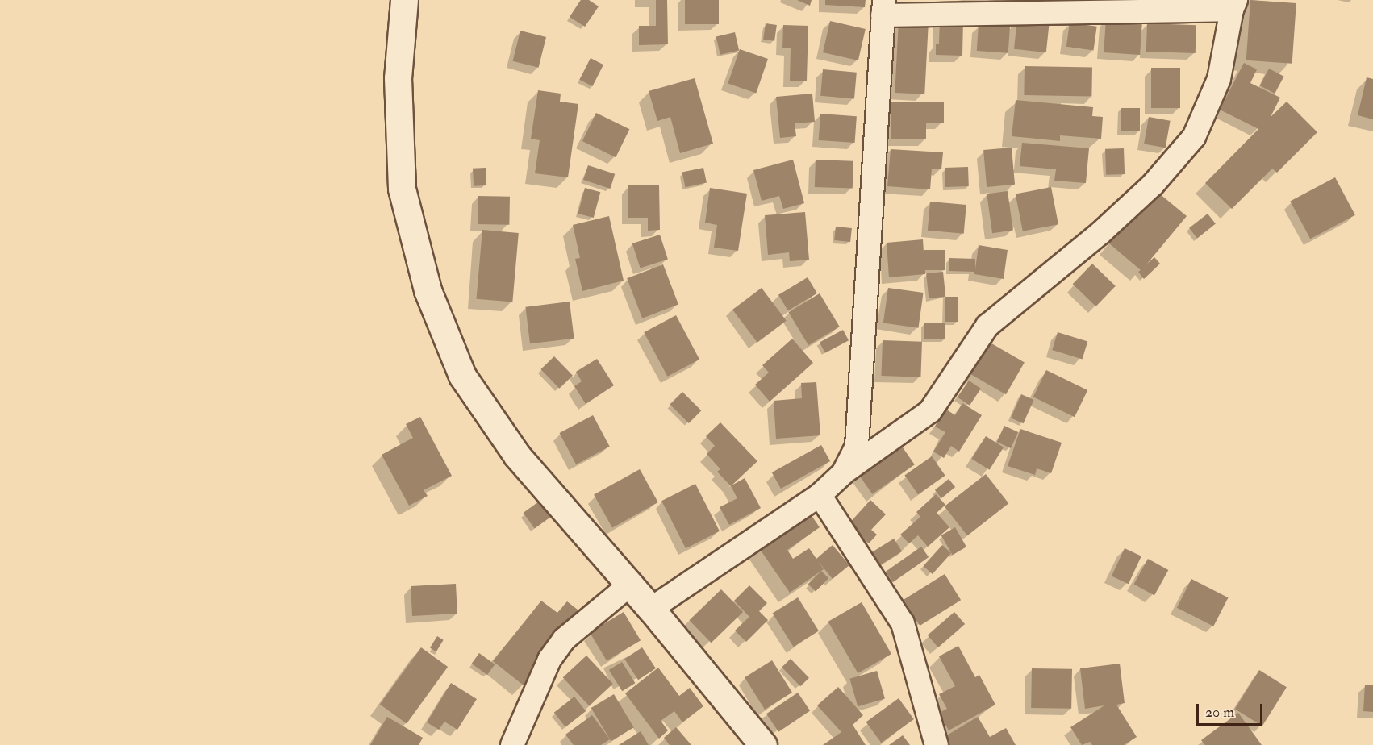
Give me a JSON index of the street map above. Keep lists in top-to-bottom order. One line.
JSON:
{"scale_bar":"20 m"}
